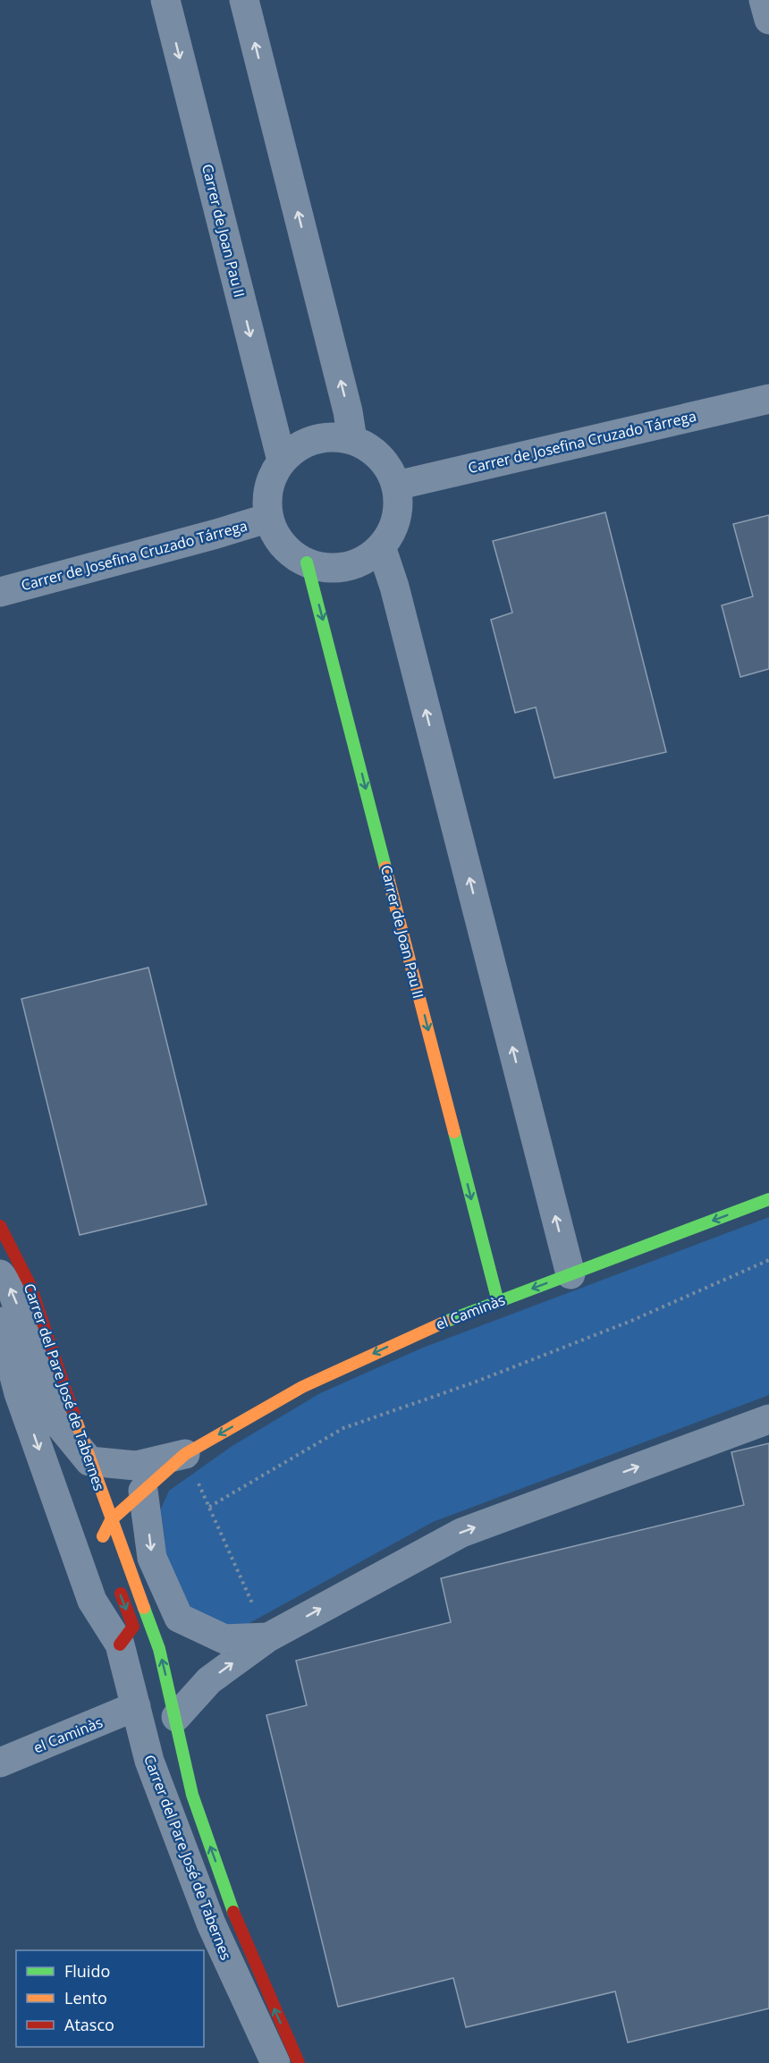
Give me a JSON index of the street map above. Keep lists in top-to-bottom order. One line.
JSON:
{"streets":{"street":["Carrer de Joan Pau II","Carrer de Josefina Cruzado Tárrega","el Caminàs","Carrer del Pare José de Tabernes"]},"crossings":[["Carrer de Joan Pau II","Carrer de Josefina Cruzado Tárrega"],["Carrer de Joan Pau II","el Caminàs"],["el Caminàs","Carrer del Pare José de Tabernes"]],"one_way":["el Caminàs"],"legend":["Fluido","Lento","Atasco"]}
